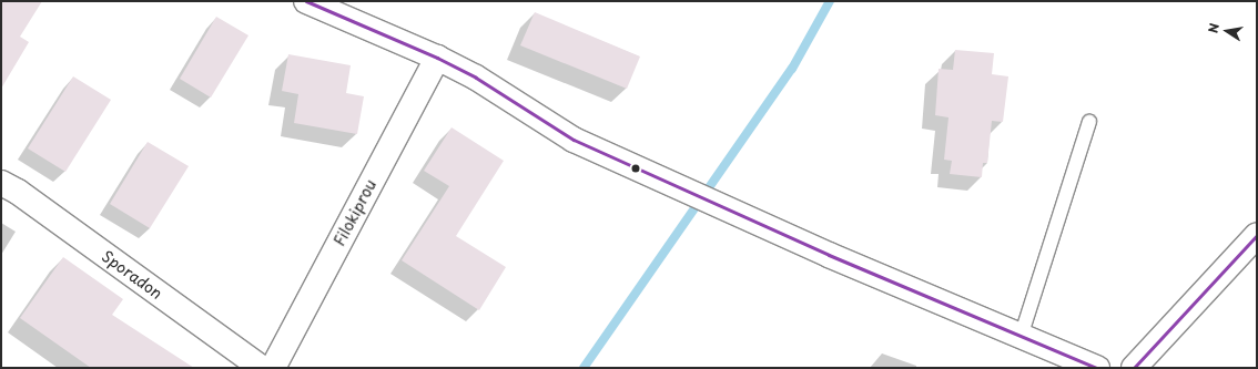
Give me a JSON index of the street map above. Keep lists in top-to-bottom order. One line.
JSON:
{"streets":{"street":["Filokiprou","Sporadon"]},"north":"left"}
